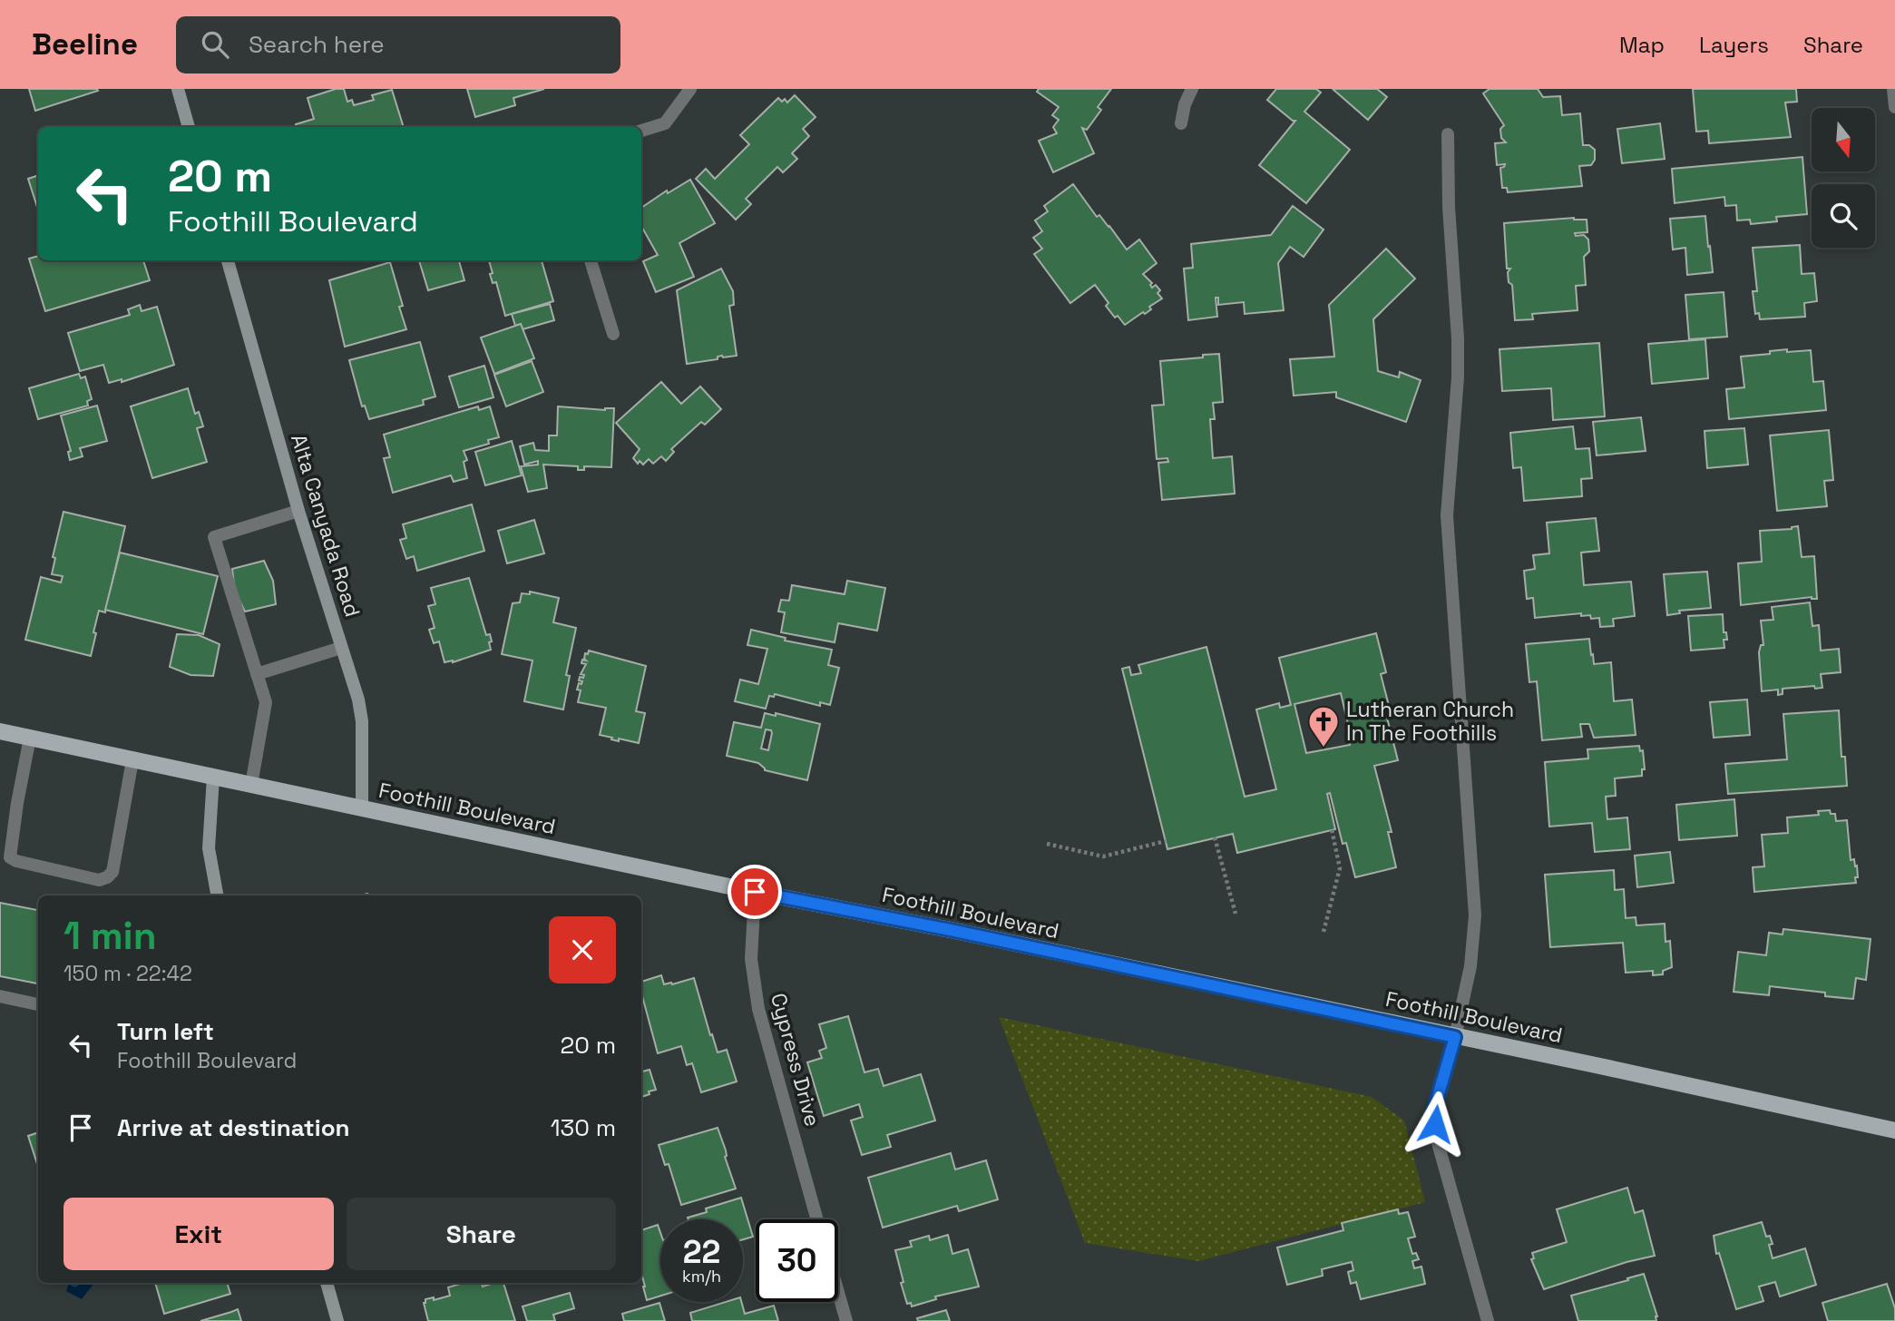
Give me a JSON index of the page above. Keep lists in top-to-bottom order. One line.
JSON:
{"streets":{"main road":["Foothill Boulevard"],"street":["Alta Canyada Road","Cypress Drive"]},"crossings":[["Alta Canyada Road","Foothill Boulevard"],["Foothill Boulevard","Cypress Drive"]],"places":{"church":["Lutheran Church In The Foothills"]},"north":"bottom","page":{"header":"Beeline","search":"Search here","nav":["Map","Layers","Share"],"turn":["20 m","Foothill Boulevard"],"heading":["1 min","150 m · 22:42"],"list":[{"name":"Turn left","note":"Foothill Boulevard","value":"20 m"},{"name":"Arrive at destination","value":"130 m"}],"buttons":["Exit","Share"],"speed":"22 km/h","limit":"30"}}
